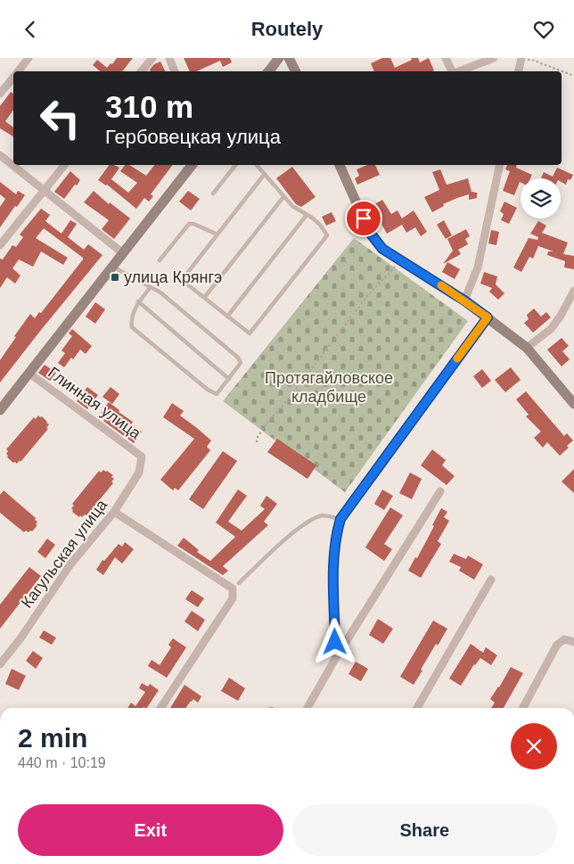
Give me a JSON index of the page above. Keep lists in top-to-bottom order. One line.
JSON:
{"streets":{"street":["Глинная улица","Кагульская улица"]},"crossings":[["Глинная улица","Кагульская улица"]],"parks":["Протягайловское кладбище"],"places":{"transit":["улица Крянгэ"]},"page":{"header":"Routely","turn":["310 m","Гербовецкая улица"],"heading":["2 min","440 m · 10:19"],"buttons":["Exit","Share"]}}
